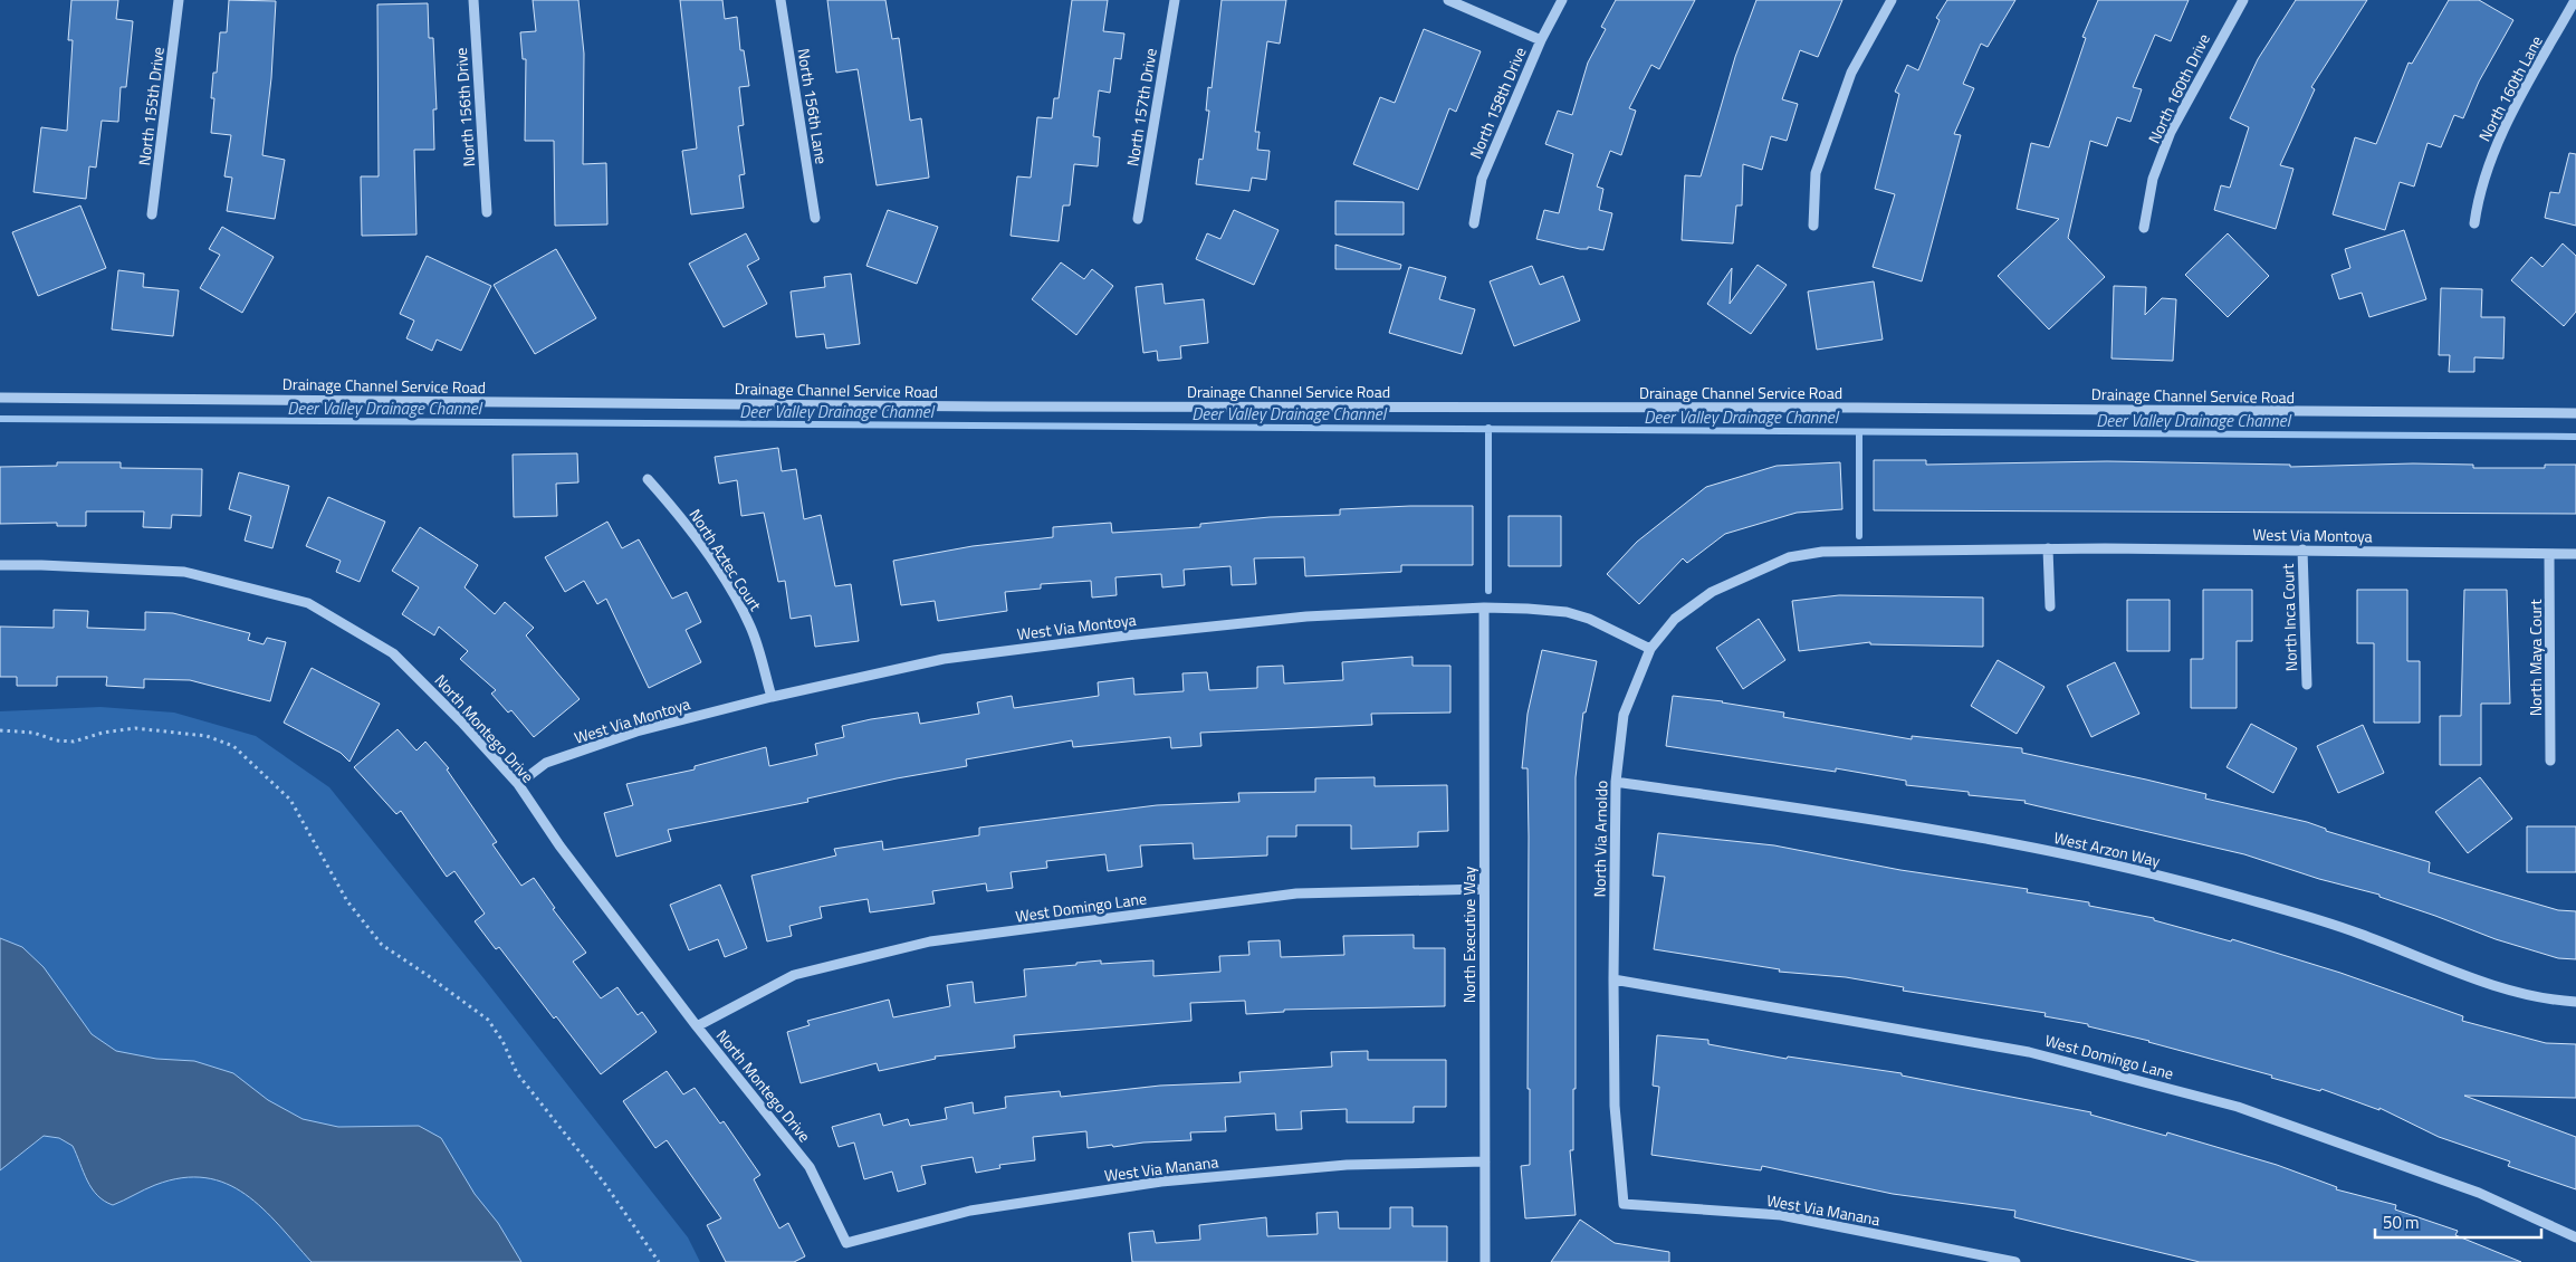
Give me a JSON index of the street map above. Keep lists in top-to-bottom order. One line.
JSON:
{"streets":{"street":["North 160th Drive","North 160th Lane","North 158th Drive","North 155th Drive","North 156th Lane","North 156th Drive","North 157th Drive","Drainage Channel Service Road","West Via Montoya","North Aztec Court","North Inca Court","North Maya Court","North Montego Drive","North Via Arnoldo","West Arzon Way","West Domingo Lane","North Executive Way","West Via Manana"]},"crossings":[["West Via Montoya","North Aztec Court"],["West Via Montoya","North Inca Court"],["West Via Montoya","North Maya Court"],["West Via Montoya","North Montego Drive"],["West Via Montoya","North Via Arnoldo"],["West Via Montoya","North Executive Way"],["North Montego Drive","West Domingo Lane"],["North Montego Drive","West Via Manana"],["North Via Arnoldo","West Arzon Way"],["North Via Arnoldo","West Domingo Lane"],["North Via Arnoldo","West Via Manana"],["West Domingo Lane","North Executive Way"],["North Executive Way","West Via Manana"]],"water":["Deer Valley Drainage Channel"],"scale_bar":"50 m"}
